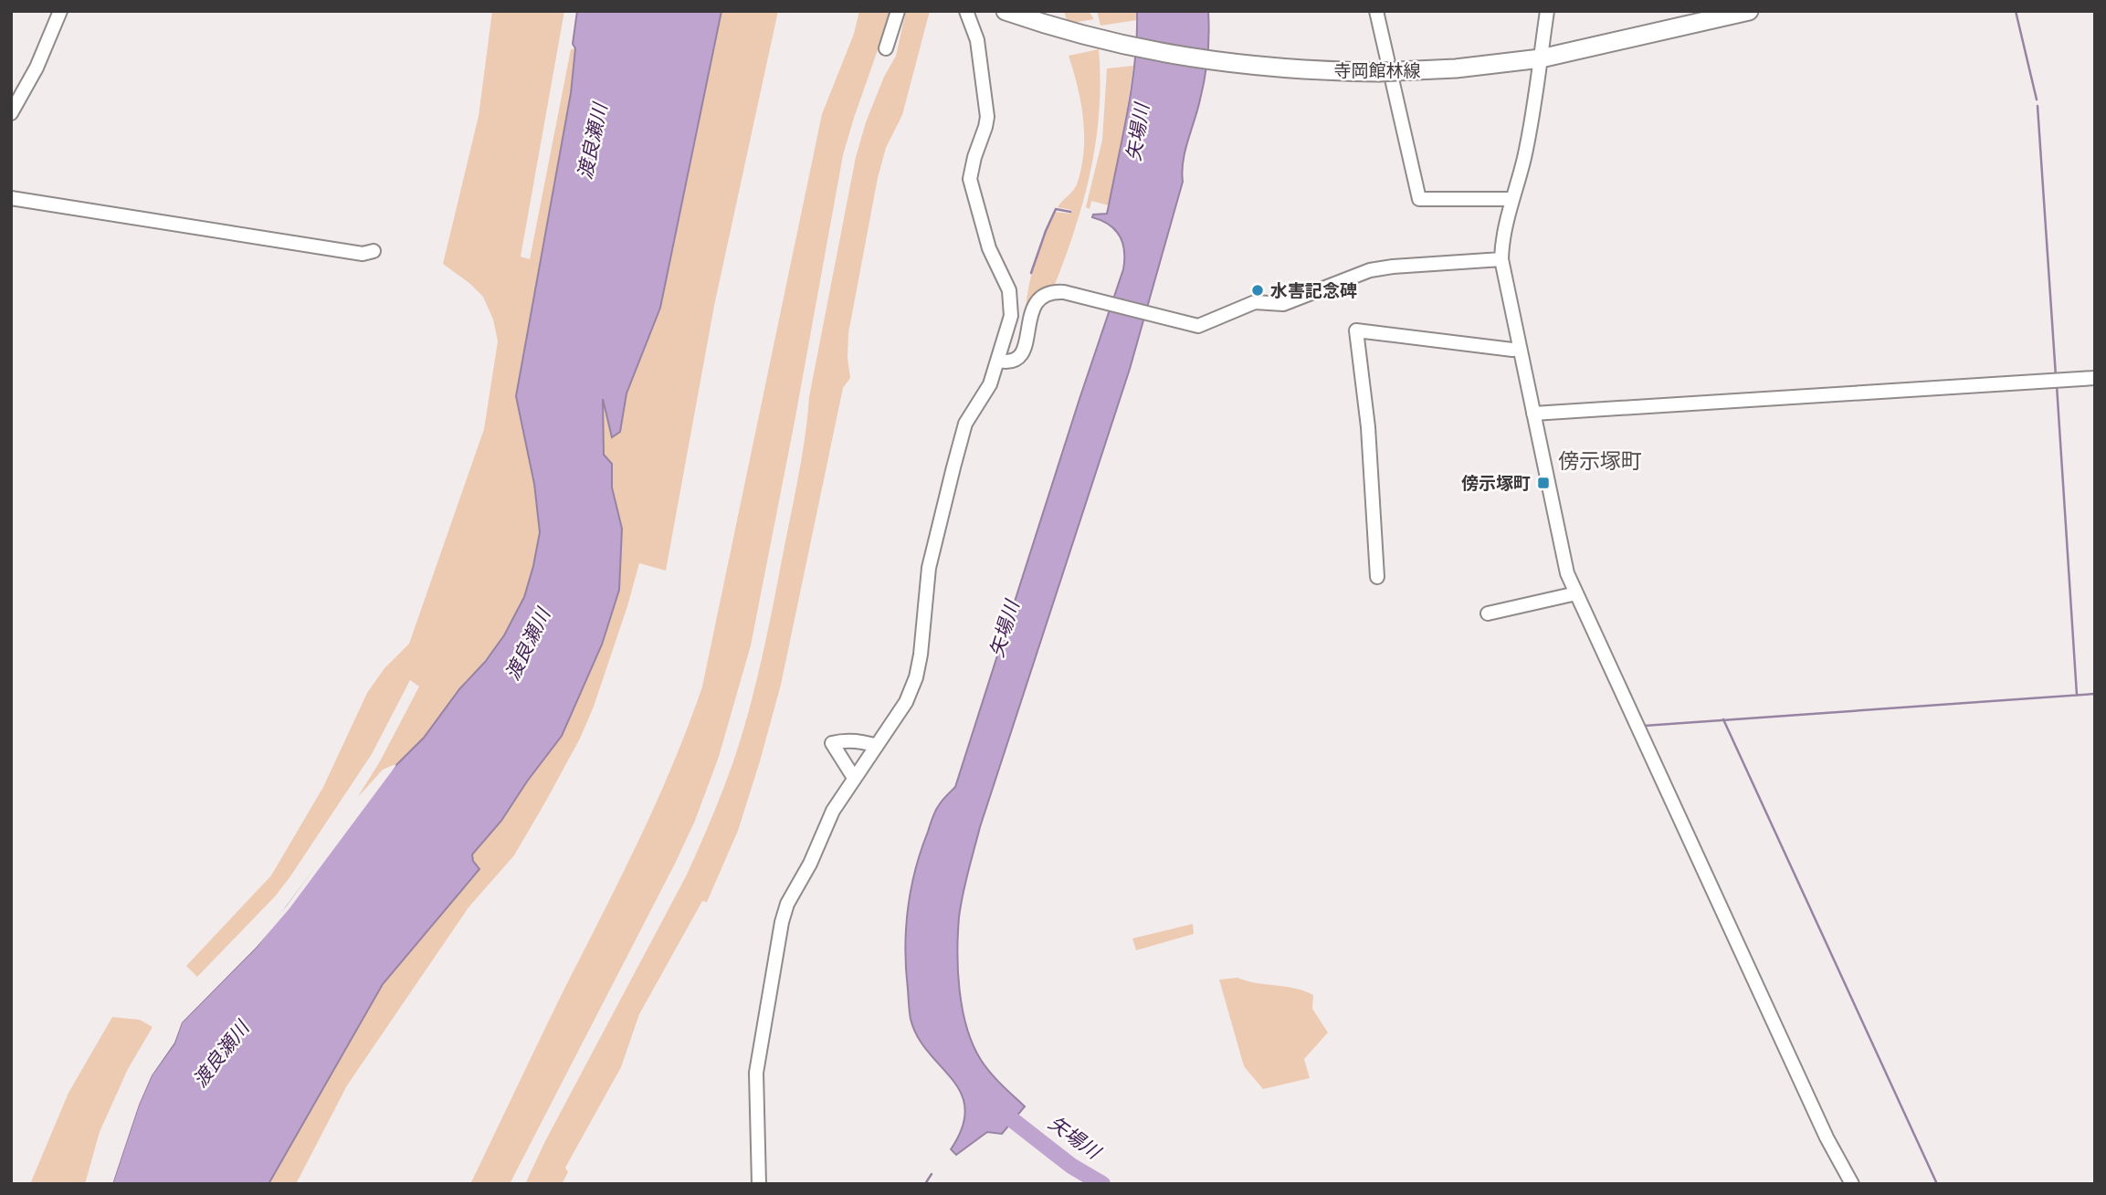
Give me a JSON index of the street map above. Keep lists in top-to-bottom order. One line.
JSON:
{"streets":{"main road":["寺岡館林線"]},"districts":["傍示塚町"],"water":["矢場川","渡良瀬川"],"places":{"other":["水害記念碑"],"transit":["傍示塚町"]}}
